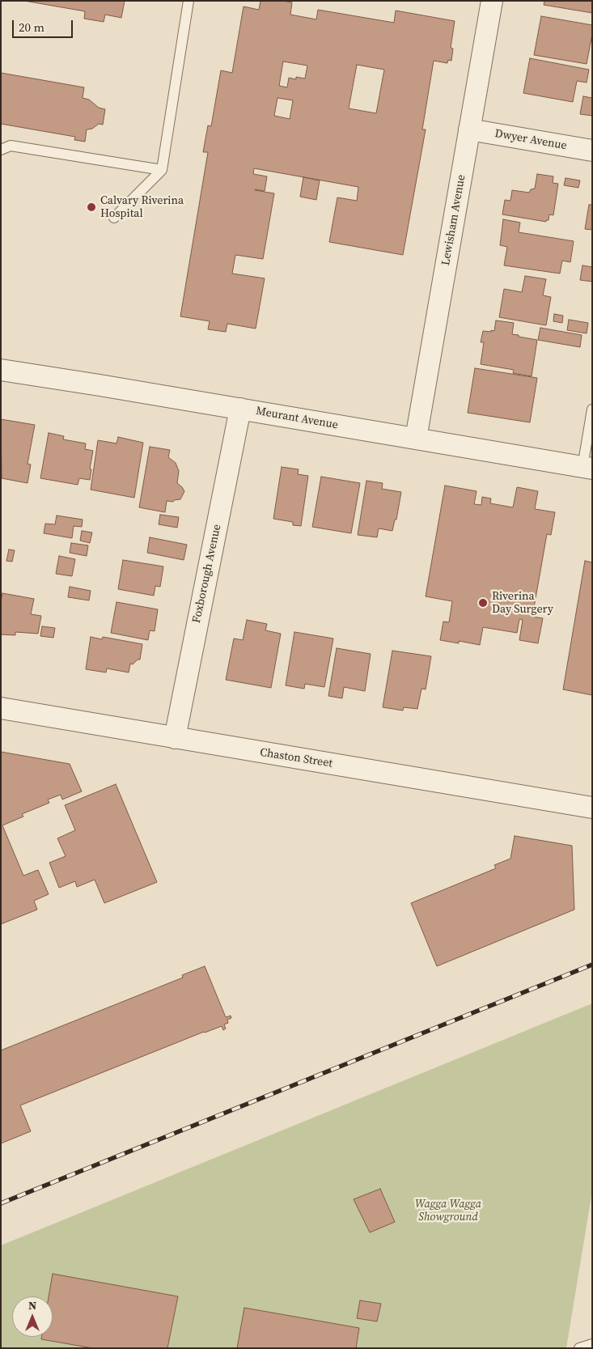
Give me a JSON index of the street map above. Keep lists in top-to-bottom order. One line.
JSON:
{"streets":{"street":["Dwyer Avenue","Lewisham Avenue","Meurant Avenue","Foxborough Avenue","Chaston Street"]},"crossings":[["Dwyer Avenue","Lewisham Avenue"],["Lewisham Avenue","Meurant Avenue"],["Meurant Avenue","Foxborough Avenue"],["Foxborough Avenue","Chaston Street"]],"parks":["Wagga Wagga Showground"],"places":["Calvary Riverina Hospital","Riverina Day Surgery"],"scale_bar":"20 m","north":"top"}
